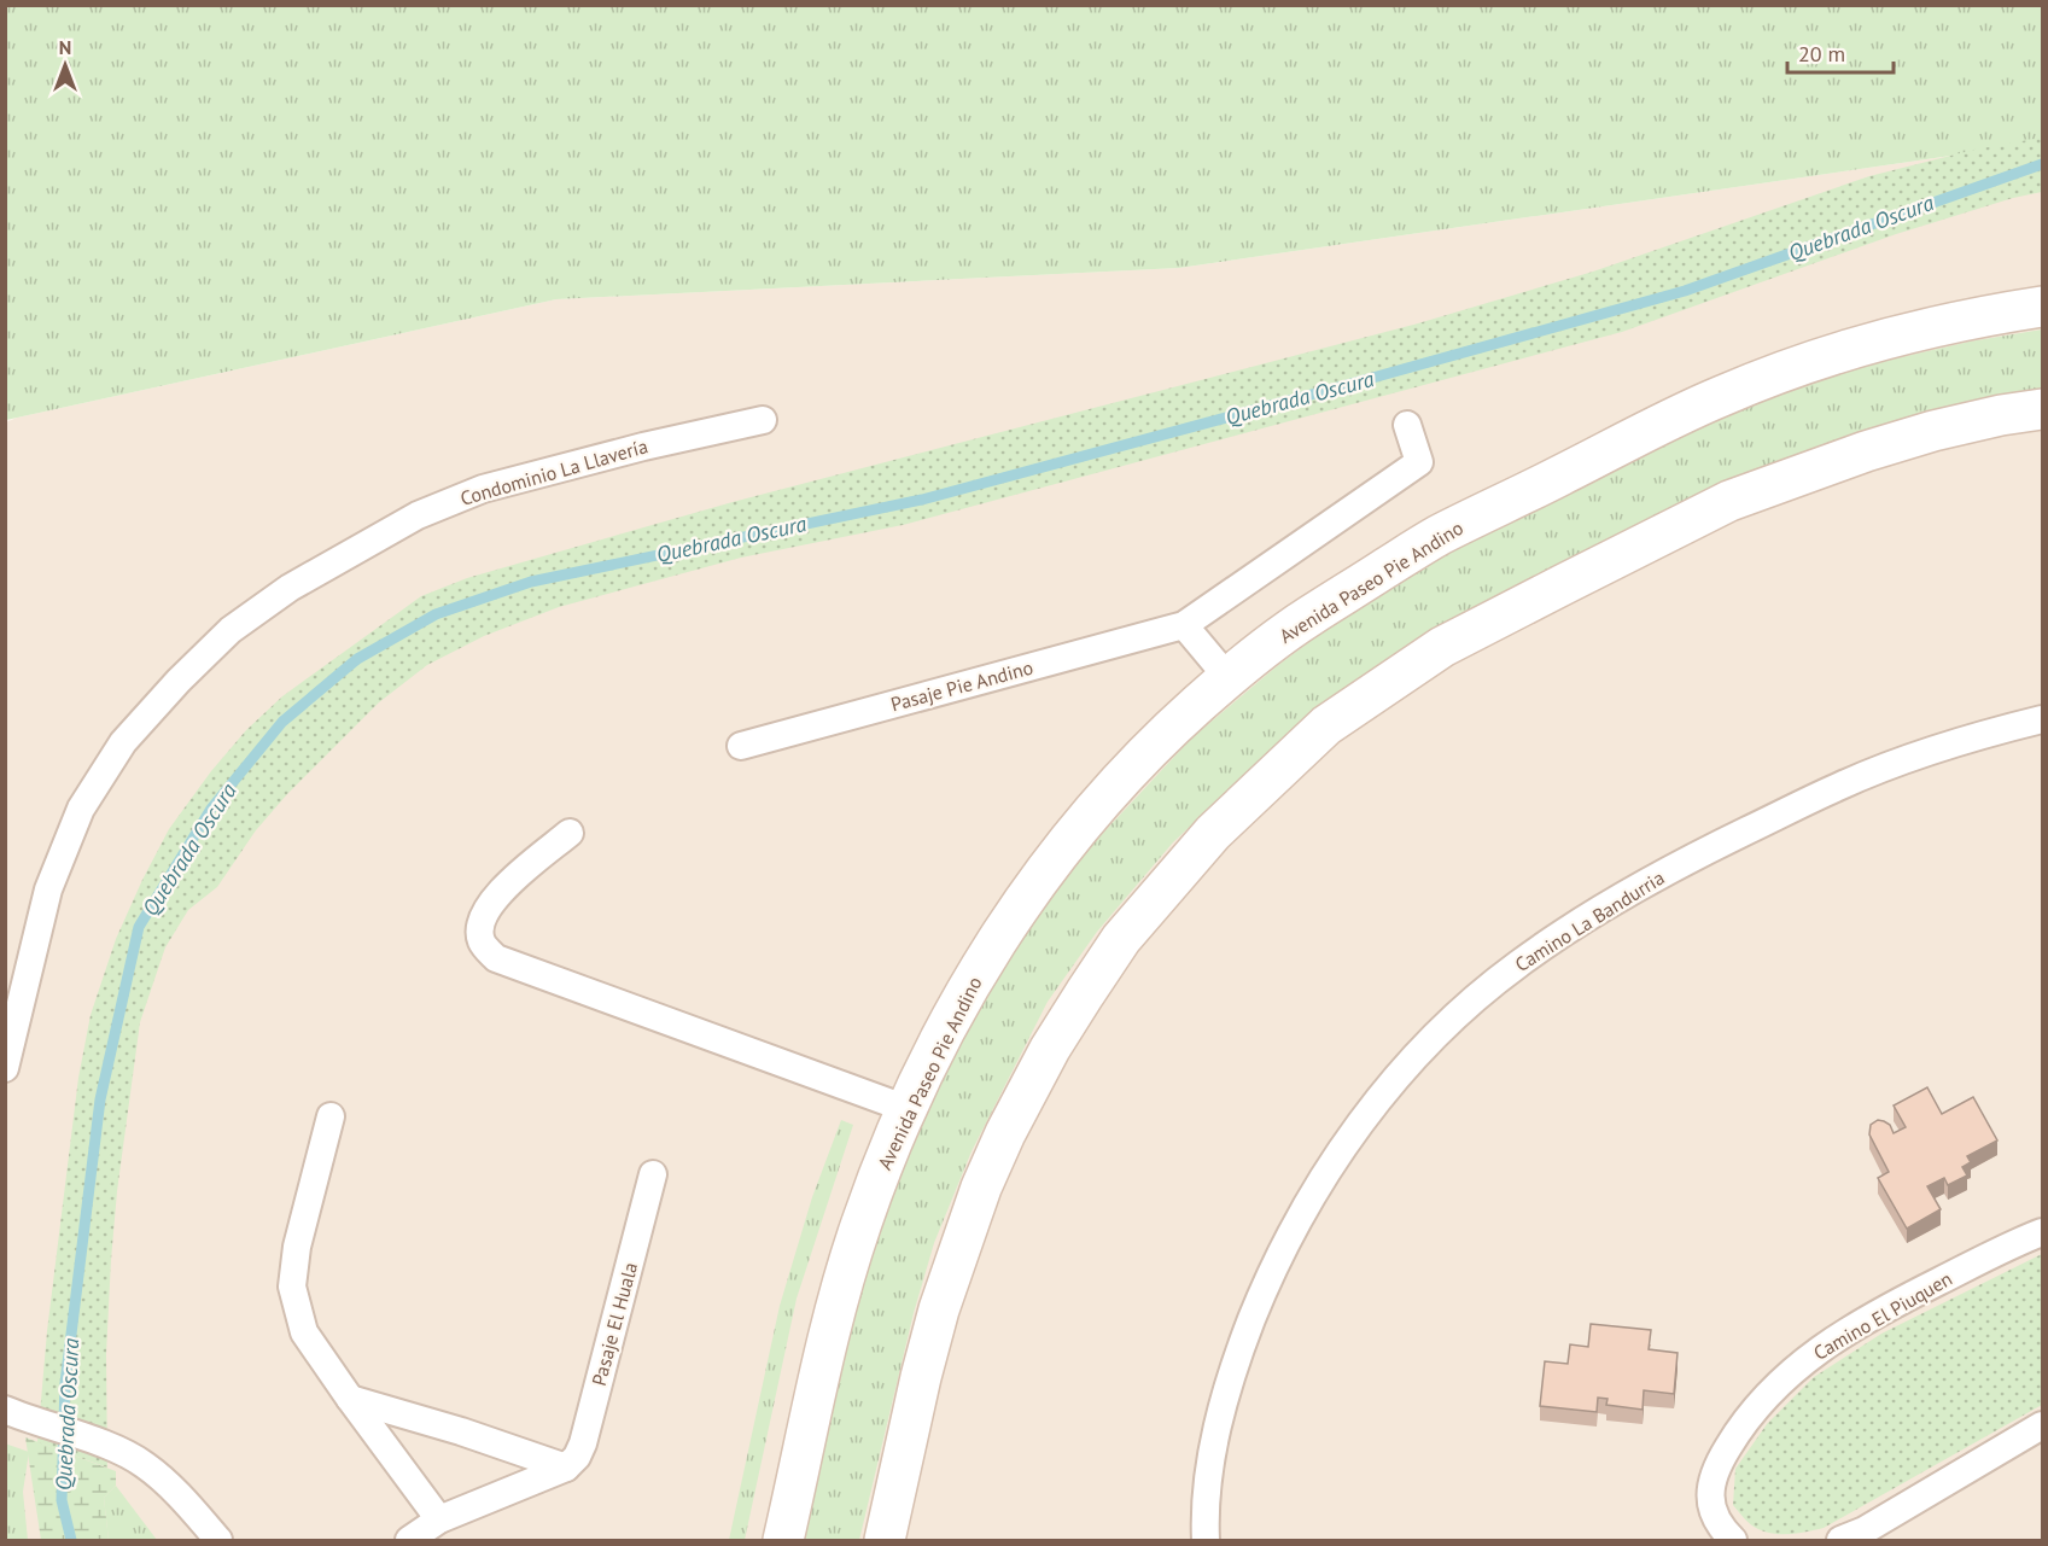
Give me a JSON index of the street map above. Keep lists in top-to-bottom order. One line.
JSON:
{"streets":{"main road":["Avenida Paseo Pie Andino"],"street":["Condominio La Llavería","Pasaje Pie Andino","Camino La Bandurria","Camino El Piuquen","Pasaje El Huala"]},"water":["Quebrada Oscura"],"scale_bar":"20 m","north":"top"}
